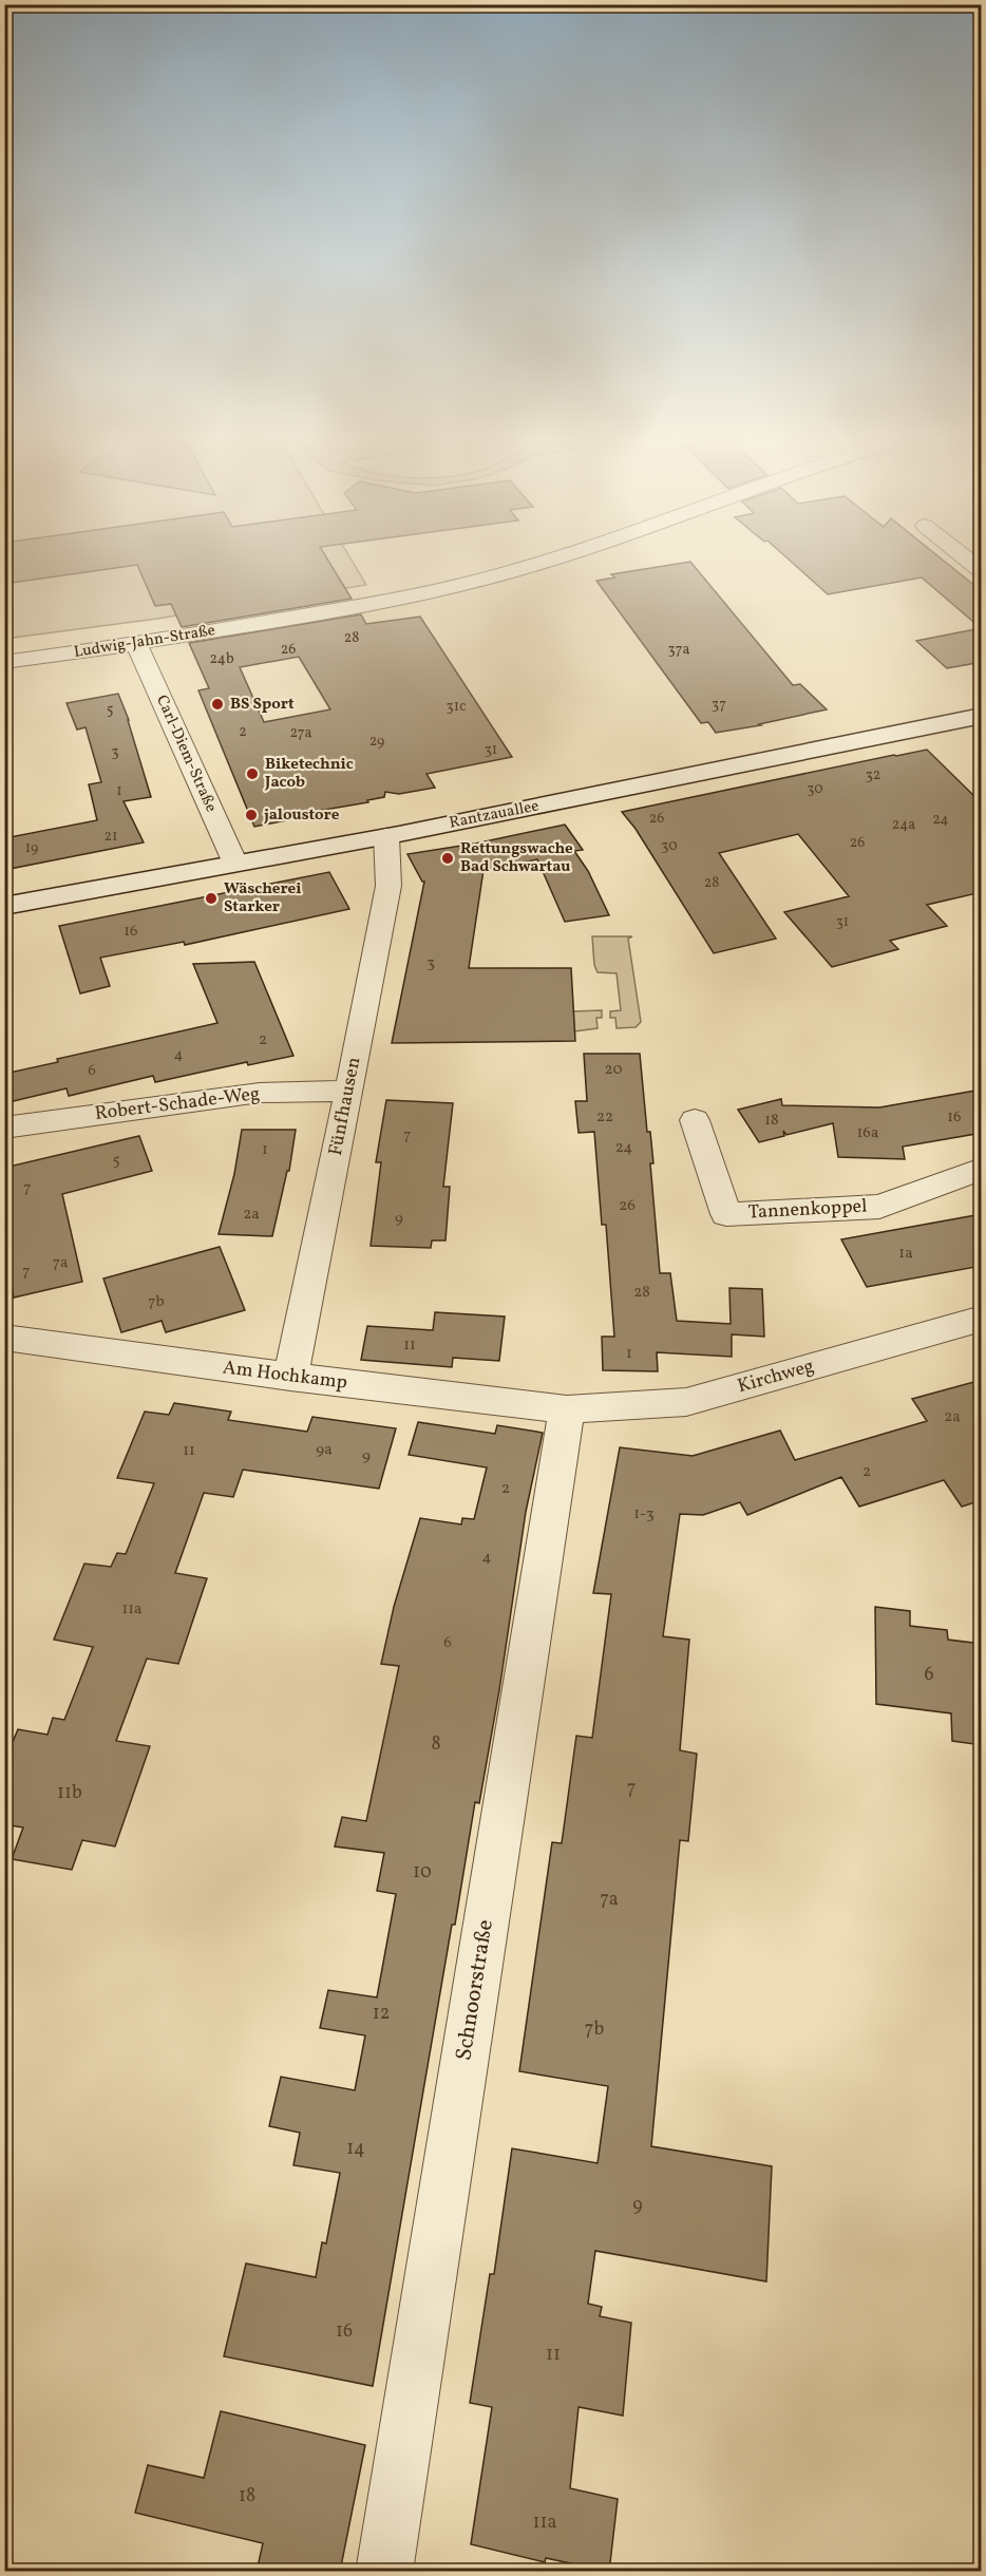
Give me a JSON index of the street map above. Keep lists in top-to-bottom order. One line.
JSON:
{"streets":{"main road":["Rantzauallee"],"street":["Ludwig-Jahn-Straße","Carl-Diem-Straße","Robert-Schade-Weg","Fünfhausen","Tannenkoppel","Am Hochkamp","Kirchweg","Schnoorstraße"]},"crossings":[["Ludwig-Jahn-Straße","Carl-Diem-Straße"],["Carl-Diem-Straße","Rantzauallee"],["Rantzauallee","Fünfhausen"],["Robert-Schade-Weg","Fünfhausen"],["Fünfhausen","Am Hochkamp"],["Am Hochkamp","Kirchweg"],["Am Hochkamp","Schnoorstraße"],["Kirchweg","Schnoorstraße"]],"places":["BS Sport","Biketechnic Jacob","jaloustore","Rettungswache Bad Schwartau","Wäscherei Starker"],"house_numbers":["28","26","37a","24b","37","31c","5","2","27a","29","31","3","32","30","1","26","24","24a","21","26","30","19","28","31","16","3","2","4","20","6","22","16","18","16a","7","24","1","5","7","26","2a","9","1a","7a","7","28","7b","11","1","2a","9a","11","9","2","2","1-3","4","11a","6","6","8","7","11b","10","7a","12","7b","14","9","16","11","18","11a"]}
